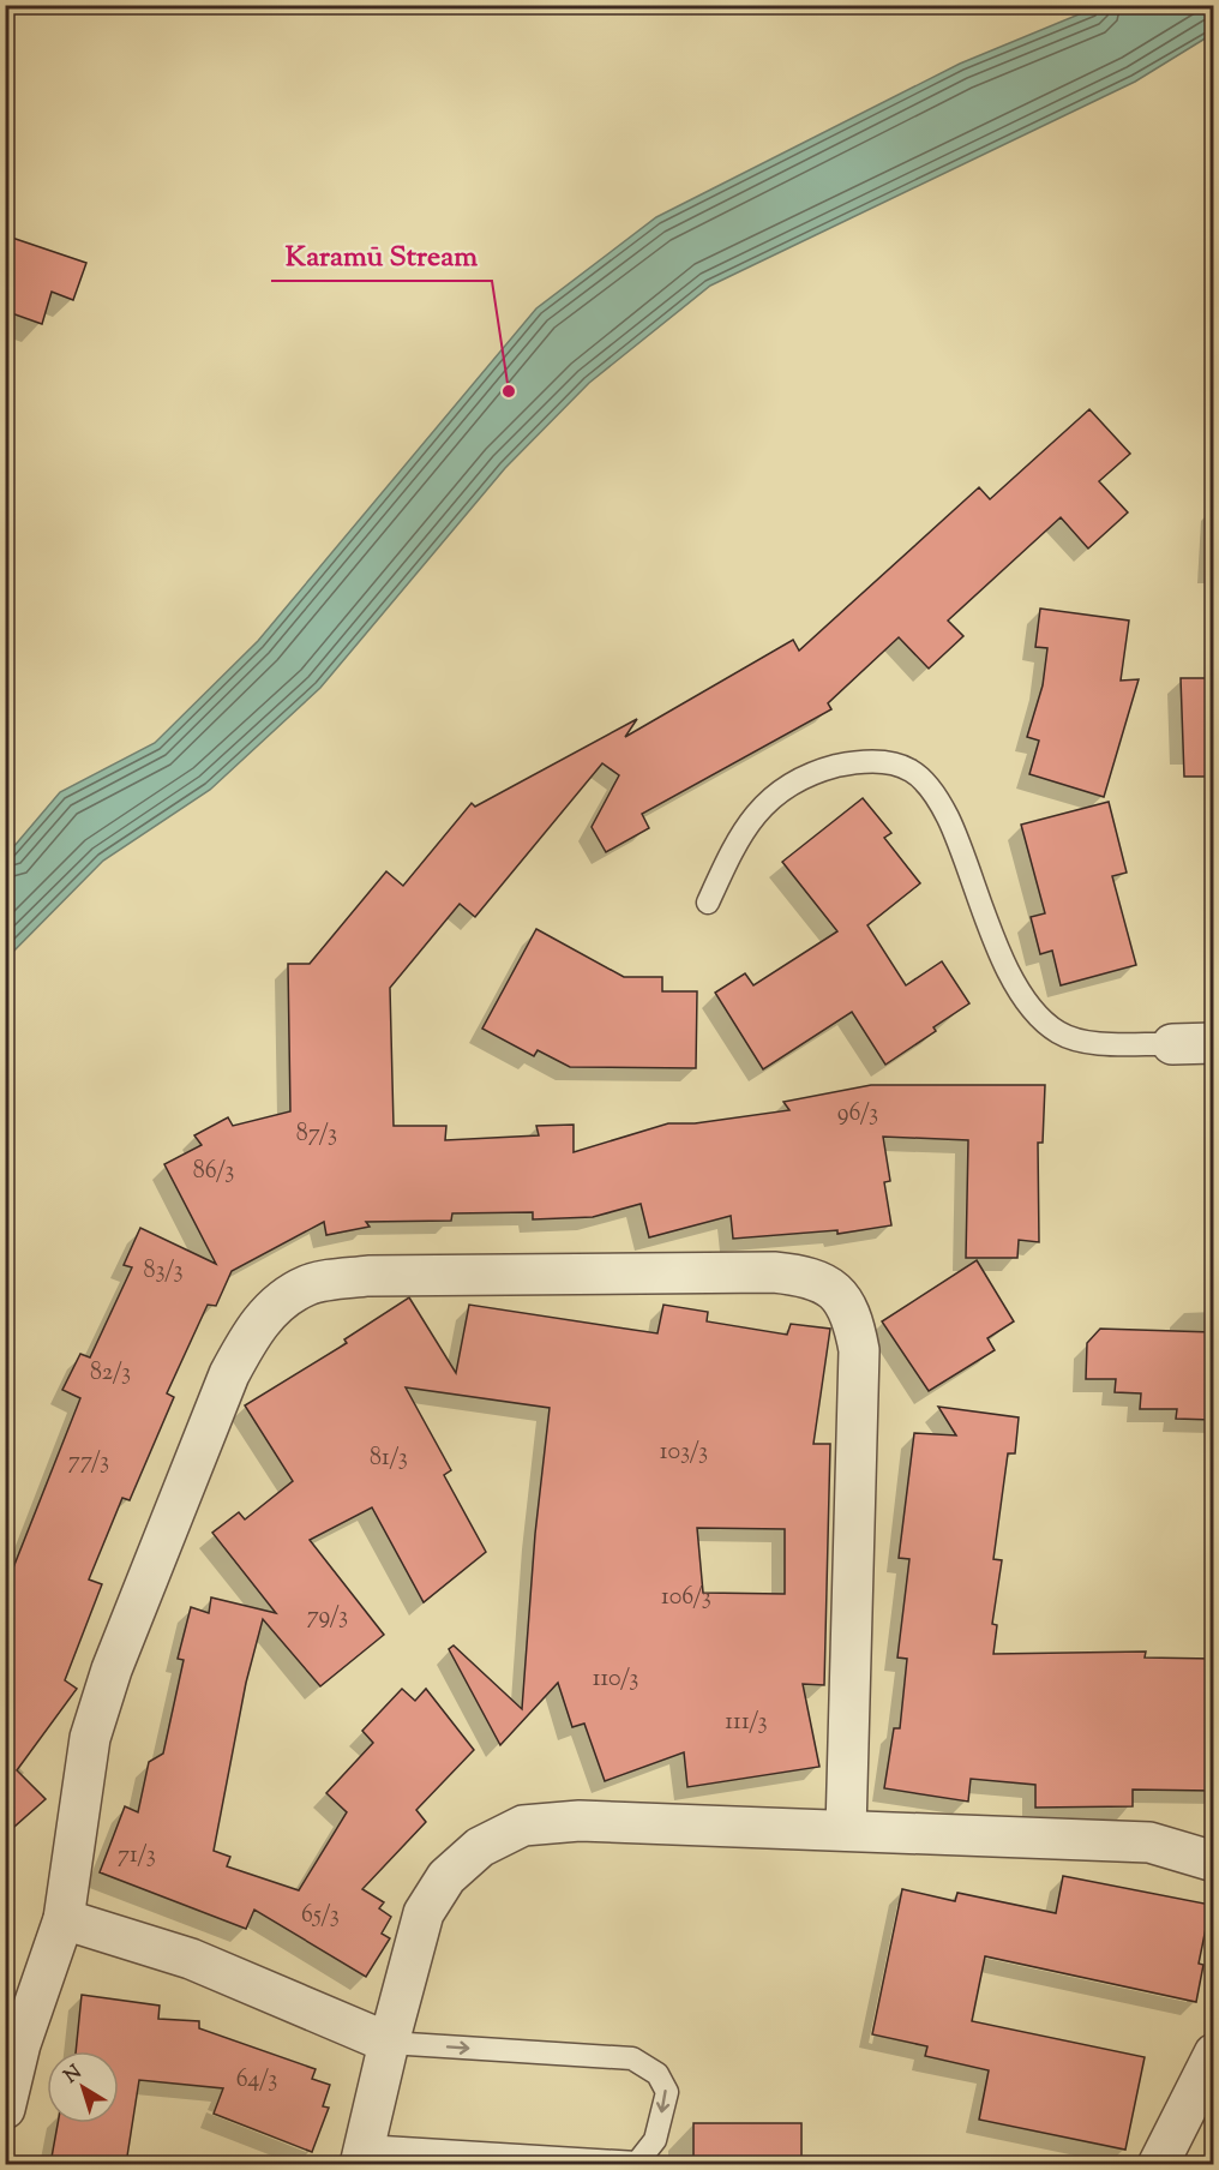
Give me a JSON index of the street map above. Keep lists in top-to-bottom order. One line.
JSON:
{"places":["Karamū Stream"],"house_numbers":["96/3","87/3","86/3","83/3","82/3","103/3","81/3","77/3","106/3","79/3","110/3","111/3","71/3","65/3","64/3"],"north":"top left"}
